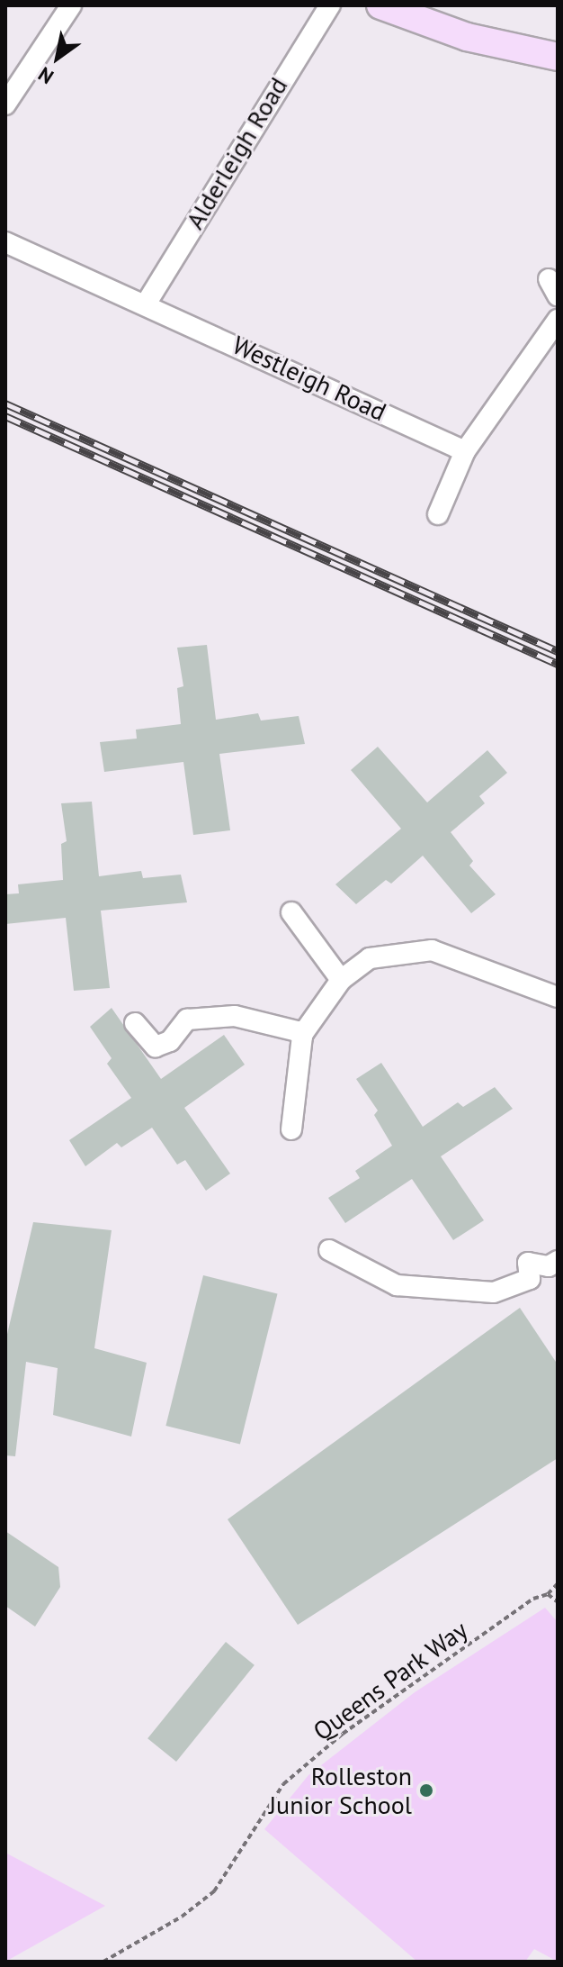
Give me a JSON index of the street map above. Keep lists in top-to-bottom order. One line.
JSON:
{"streets":{"street":["Alderleigh Road","Westleigh Road"],"path":["Queens Park Way"]},"crossings":[["Alderleigh Road","Westleigh Road"]],"places":["Rolleston Junior School"],"north":"bottom left"}
